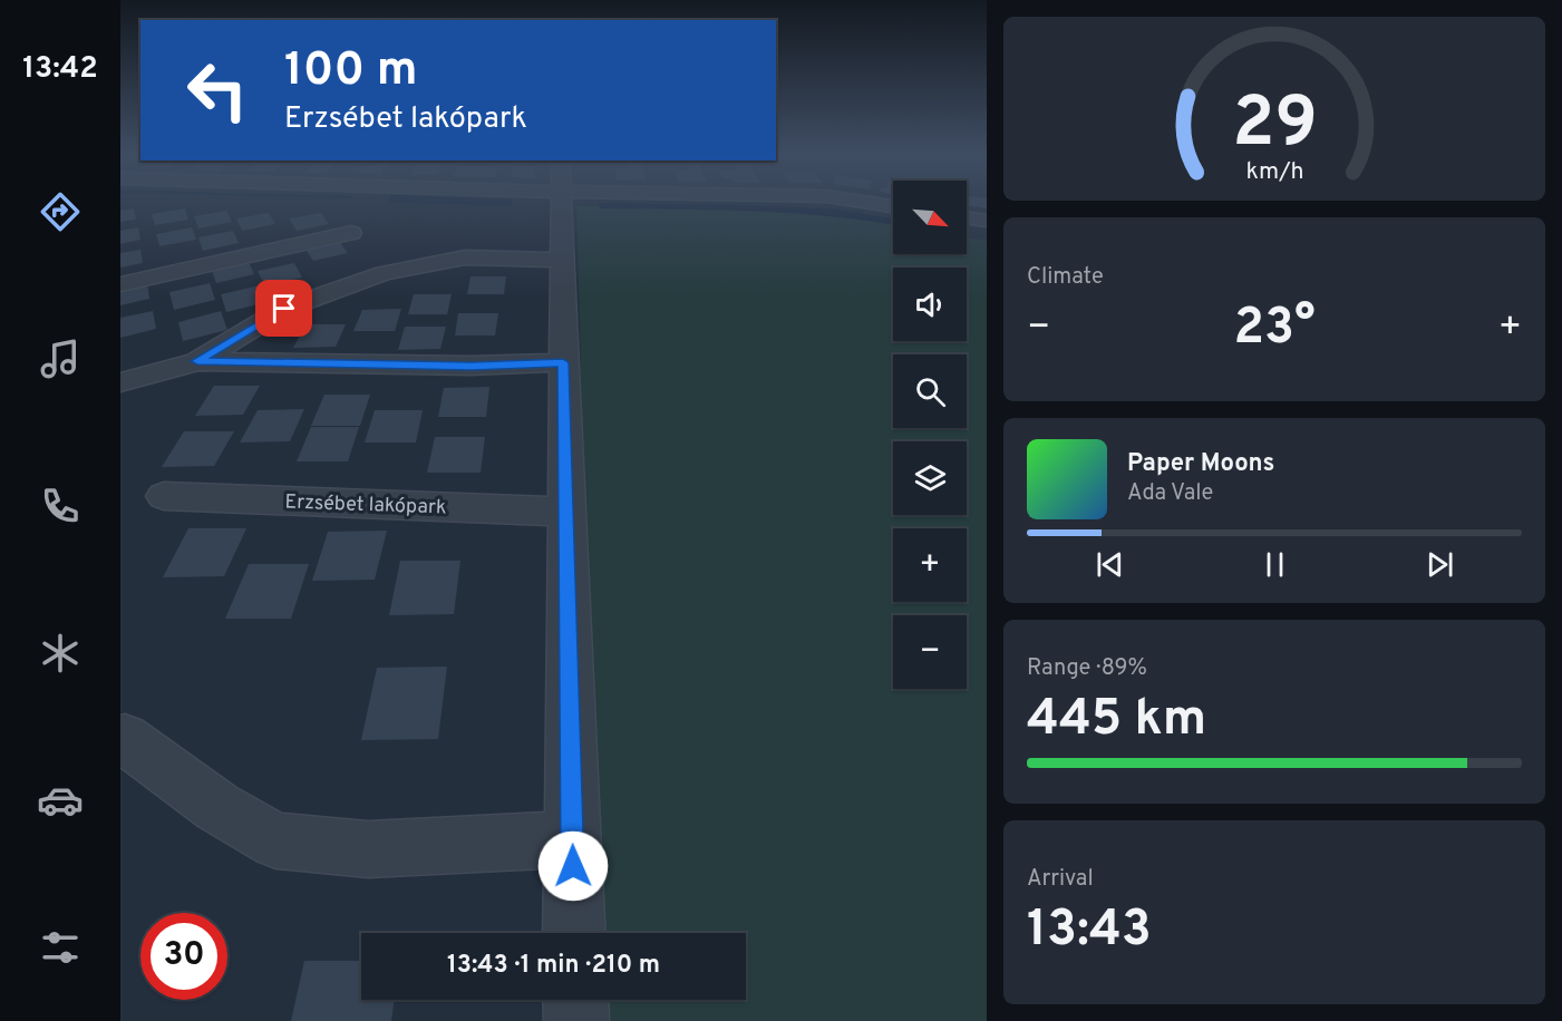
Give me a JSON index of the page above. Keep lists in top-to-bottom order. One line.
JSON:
{"streets":{"street":["Erzsébet lakópark"]},"north":"bottom right","page":{"tabs":"13:42","turn":["100 m","Erzsébet lakópark"],"map_buttons":["+","−"],"tile":["Climate",["Range · 89%","445 km"],["Arrival","13:43"]],"heat":["−","23°","+"],"song":["Paper Moons","Ada Vale"],"limit":"30","trip":"13:43 · 1 min · 210 m","gauge":["29","km/h"]}}
